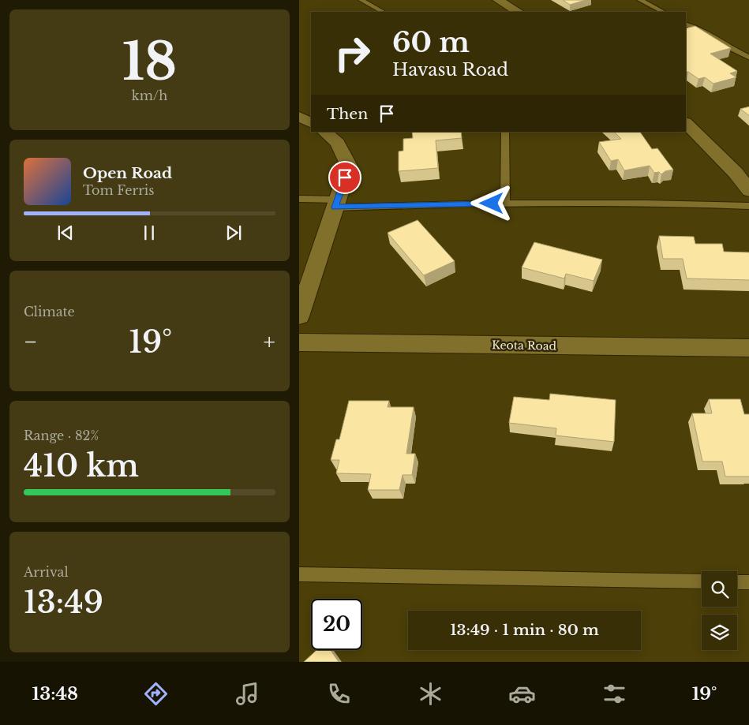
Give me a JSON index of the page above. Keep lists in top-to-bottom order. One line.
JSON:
{"streets":{"street":["Keota Road"]},"page":{"tile":[["18","km/h"],"Climate",["Range · 82%","410 km"],["Arrival","13:49"]],"turn":["60 m","Havasu Road"],"then":"Then","song":["Open Road","Tom Ferris"],"heat":["−","19°","+"],"limit":"20","trip":"13:49 · 1 min · 80 m","tabs":["13:48","19°"]}}
